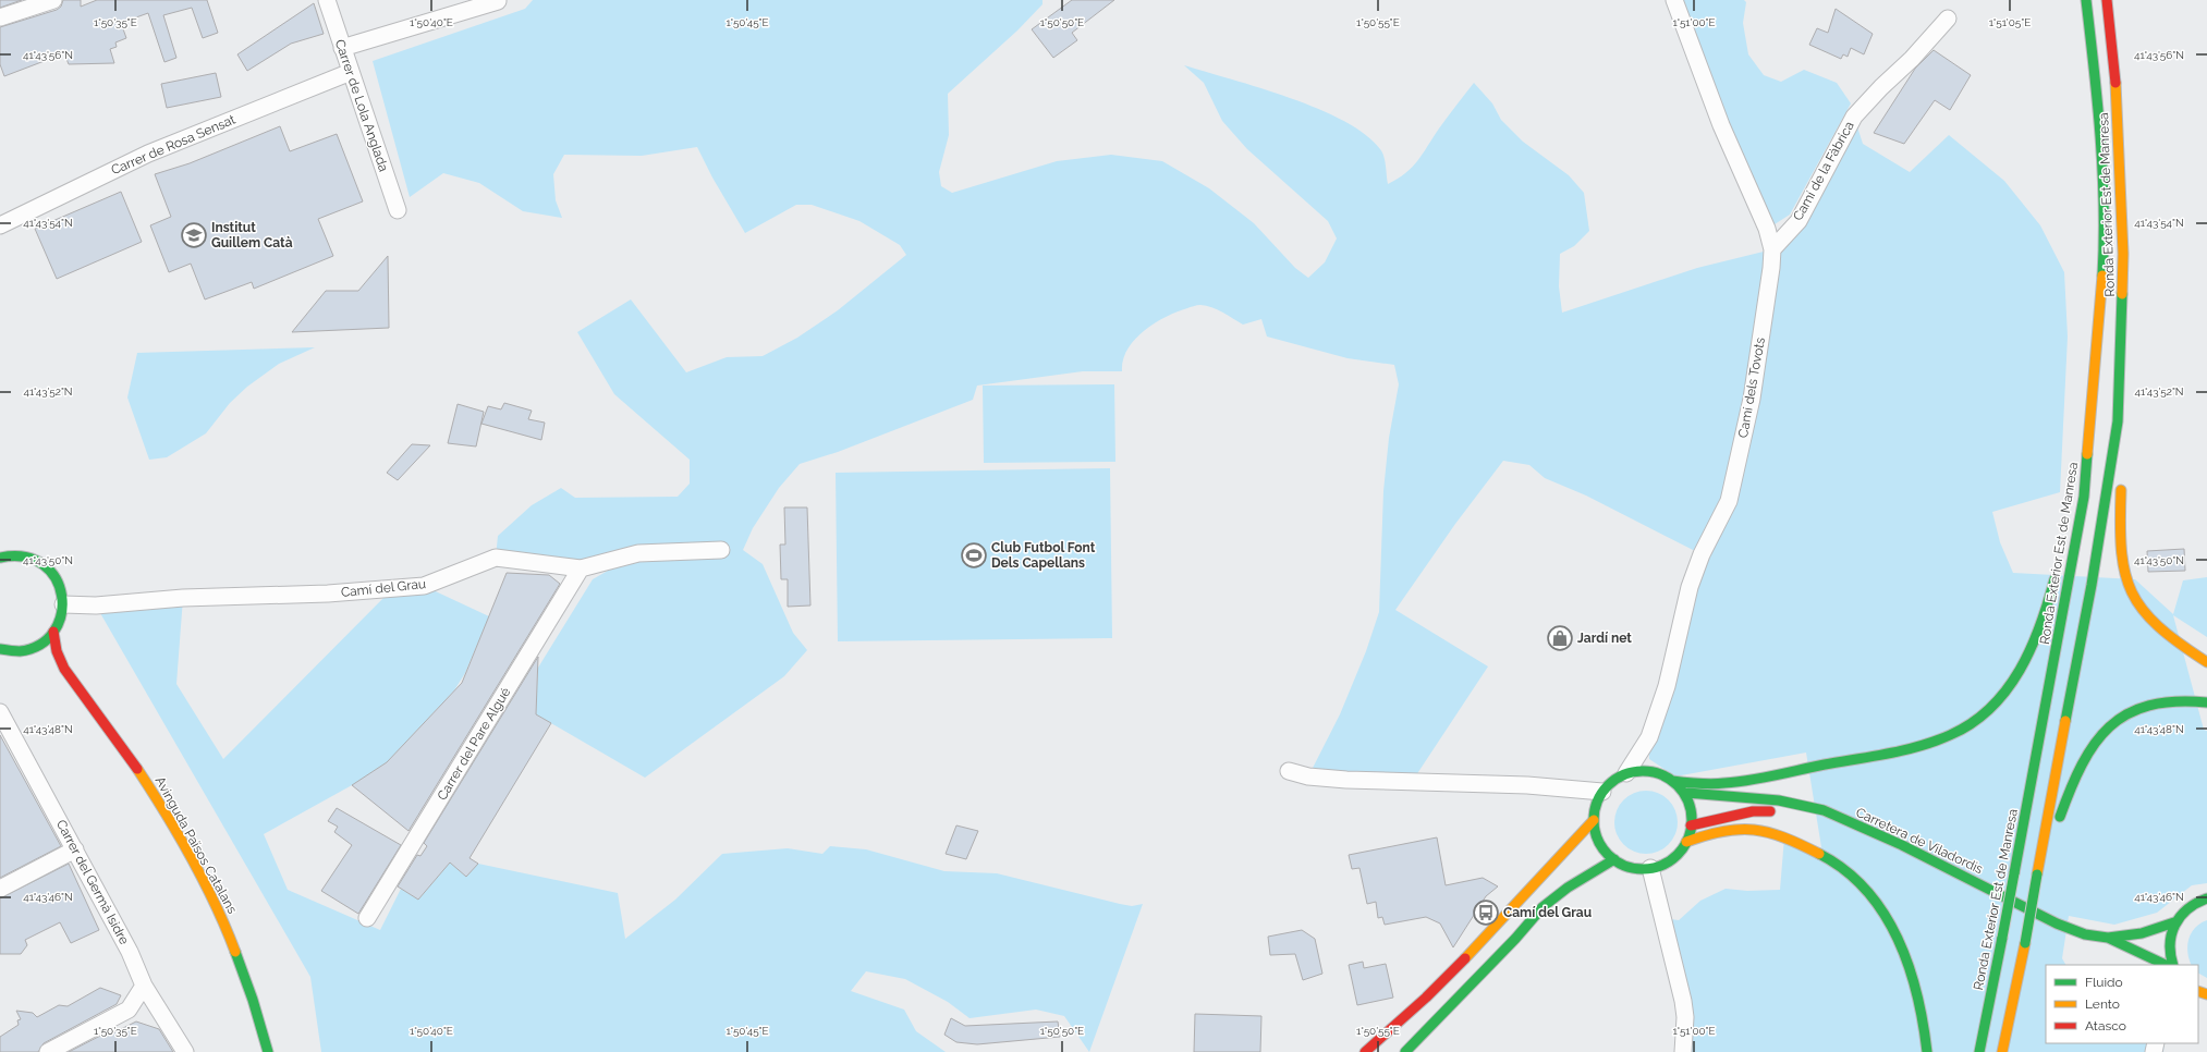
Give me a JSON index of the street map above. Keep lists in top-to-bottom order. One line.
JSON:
{"streets":{"main road":["Ronda Exterior Est de Manresa","Carretera de Viladordis","Avinguda Països Catalans"],"street":["Carrer de Lola Anglada","Carrer de Rosa Sensat","Camí de la Fàbrica","Camí dels Tovots","Camí del Grau","Carrer del Pare Algué","Carrer del Germà Isidre"]},"crossings":[["Carrer de Lola Anglada","Carrer de Rosa Sensat"],["Camí de la Fàbrica","Camí dels Tovots"],["Camí dels Tovots","Carretera de Viladordis"],["Camí del Grau","Carrer del Pare Algué"],["Camí del Grau","Avinguda Països Catalans"]],"places":{"school or university":["Institut Guillem Catà"],"sports":["Club Futbol Font Dels Capellans"],"shop":["Jardí net"],"bus stop":["Camí del Grau"]},"legend":["Fluido","Lento","Atasco"],"coordinates":["1°50'35\"E","1°50'40\"E","1°50'45\"E","1°50'50\"E","1°50'55\"E","1°51'00\"E","1°51'05\"E","41°43'56\"N","41°43'54\"N","41°43'52\"N","41°43'50\"N","41°43'48\"N","41°43'46\"N"]}
